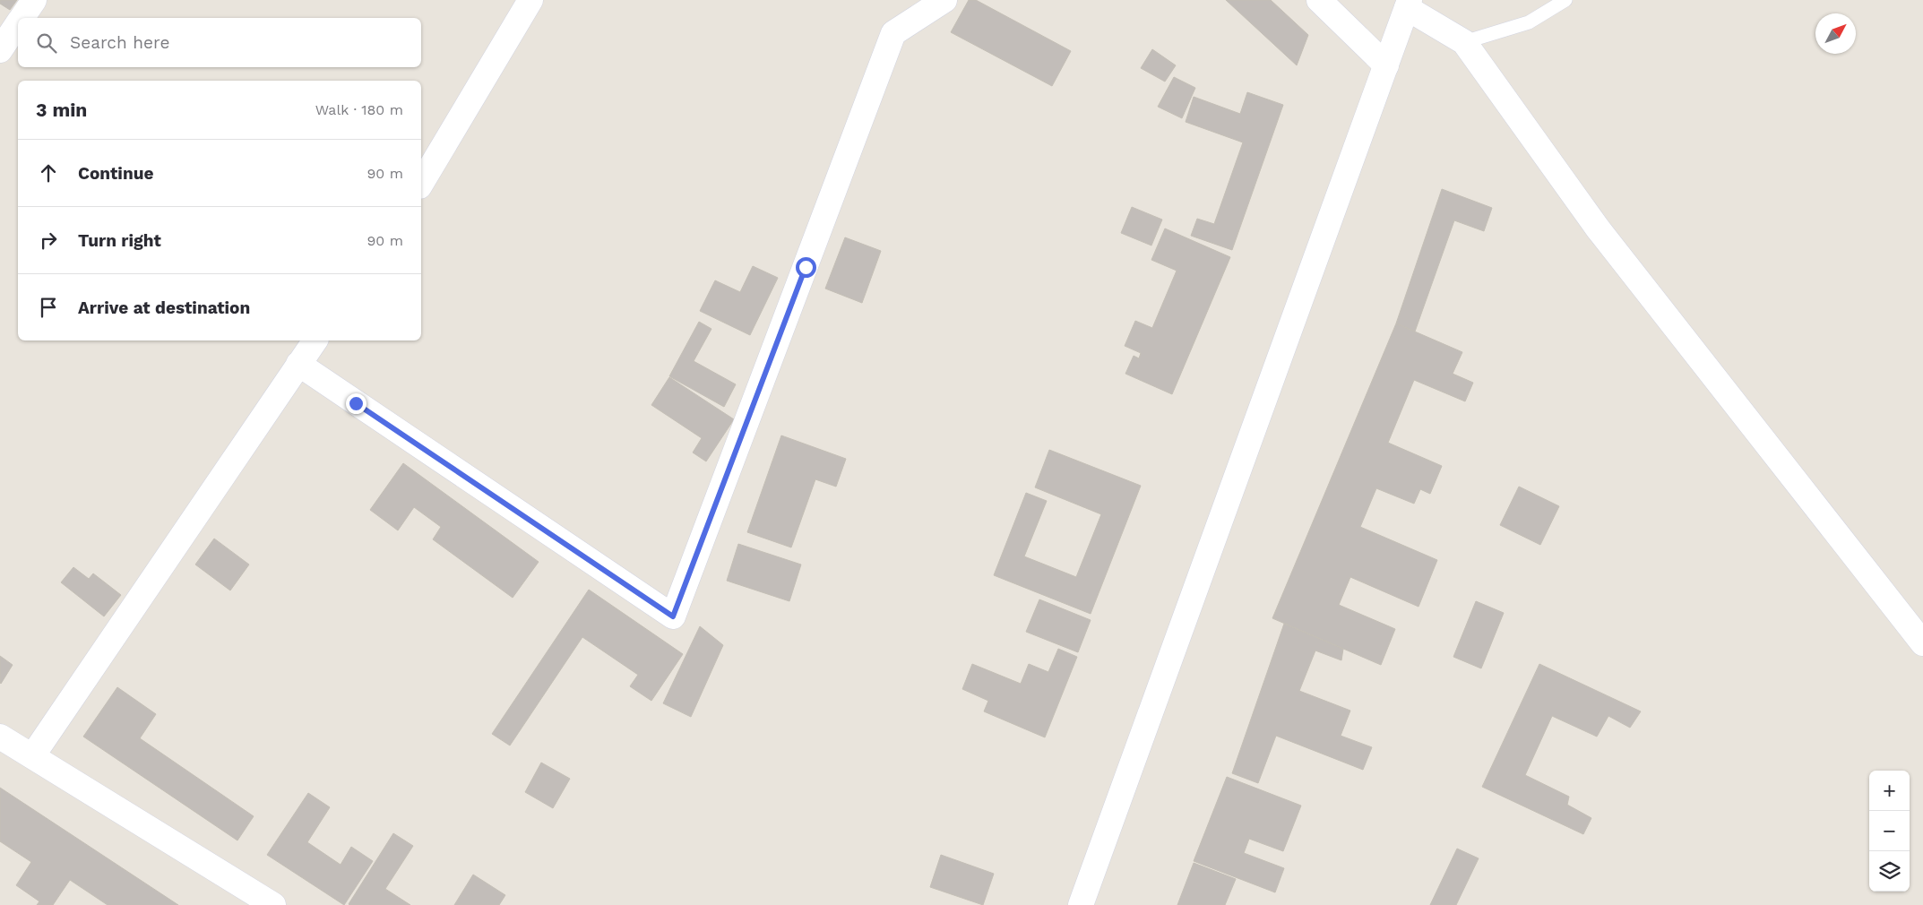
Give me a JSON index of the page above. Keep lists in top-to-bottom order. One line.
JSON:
{"north":"top right","page":{"search":"Search here","heading":["3 min","Walk · 180 m"],"list":[["Continue","90 m"],["Turn right","90 m"],"Arrive at destination"],"map_buttons":["+","−"]}}
